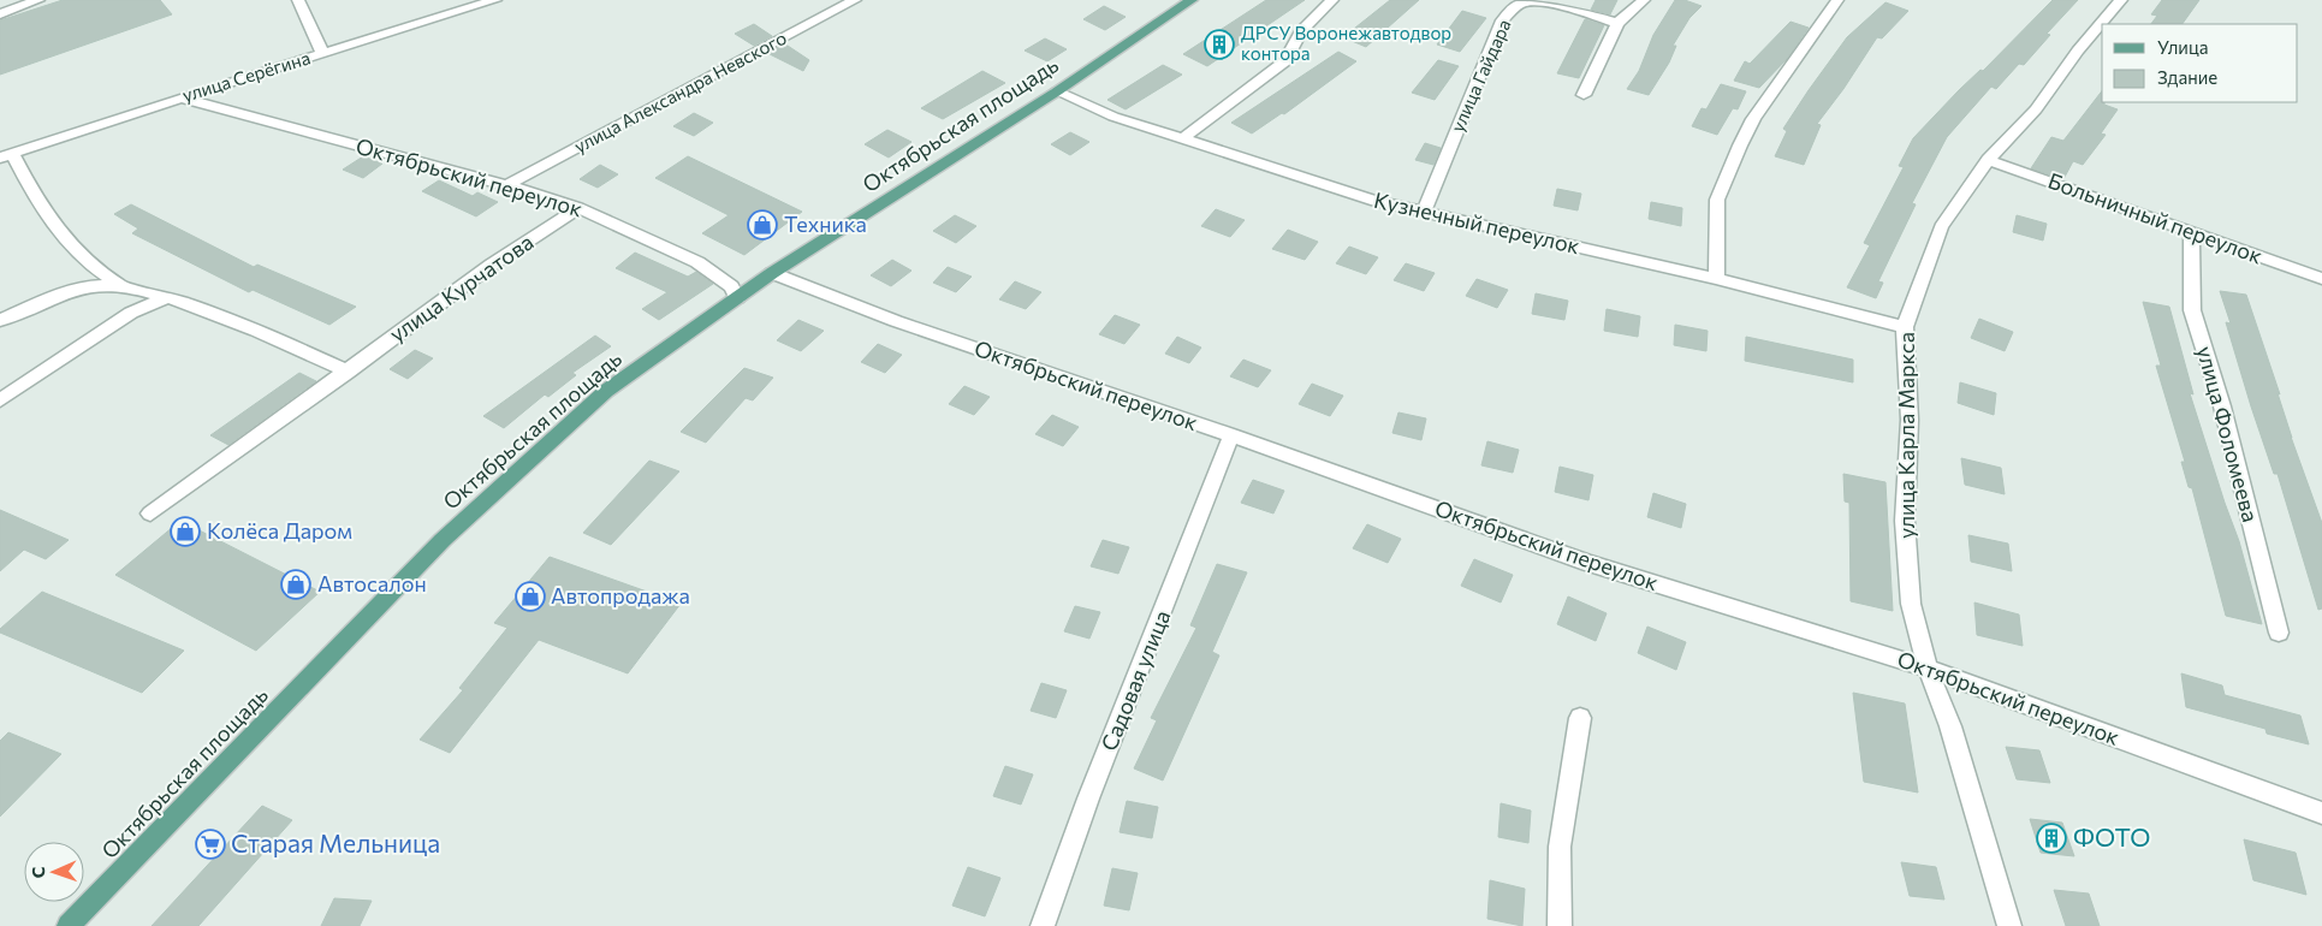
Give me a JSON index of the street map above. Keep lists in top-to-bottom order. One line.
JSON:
{"streets":{"main road":["Октябрьская площадь"],"street":["улица Гайдара","улица Серёгина","улица Александра Невского","Октябрьский переулок","Больничный переулок","Кузнечный переулок","улица Курчатова","улица Фоломеева","улица Карла Маркса","Садовая улица"]},"crossings":[["улица Гайдара","Кузнечный переулок"],["улица Серёгина","Октябрьский переулок"],["улица Александра Невского","Октябрьский переулок"],["Октябрьская площадь","Октябрьский переулок"],["Октябрьская площадь","Кузнечный переулок"],["Октябрьский переулок","улица Курчатова"],["Октябрьский переулок","улица Карла Маркса"],["Октябрьский переулок","Садовая улица"],["Больничный переулок","улица Фоломеева"],["Больничный переулок","улица Карла Маркса"],["Кузнечный переулок","улица Карла Маркса"]],"places":{"building":["ДРСУ Воронежавтодвор контора","ФОТО"],"shop":["Техника","Колёса Даром","Автосалон","Автопродажа"],"supermarket":["Старая Мельница"]},"legend":["Улица","Здание"],"north":"left"}
